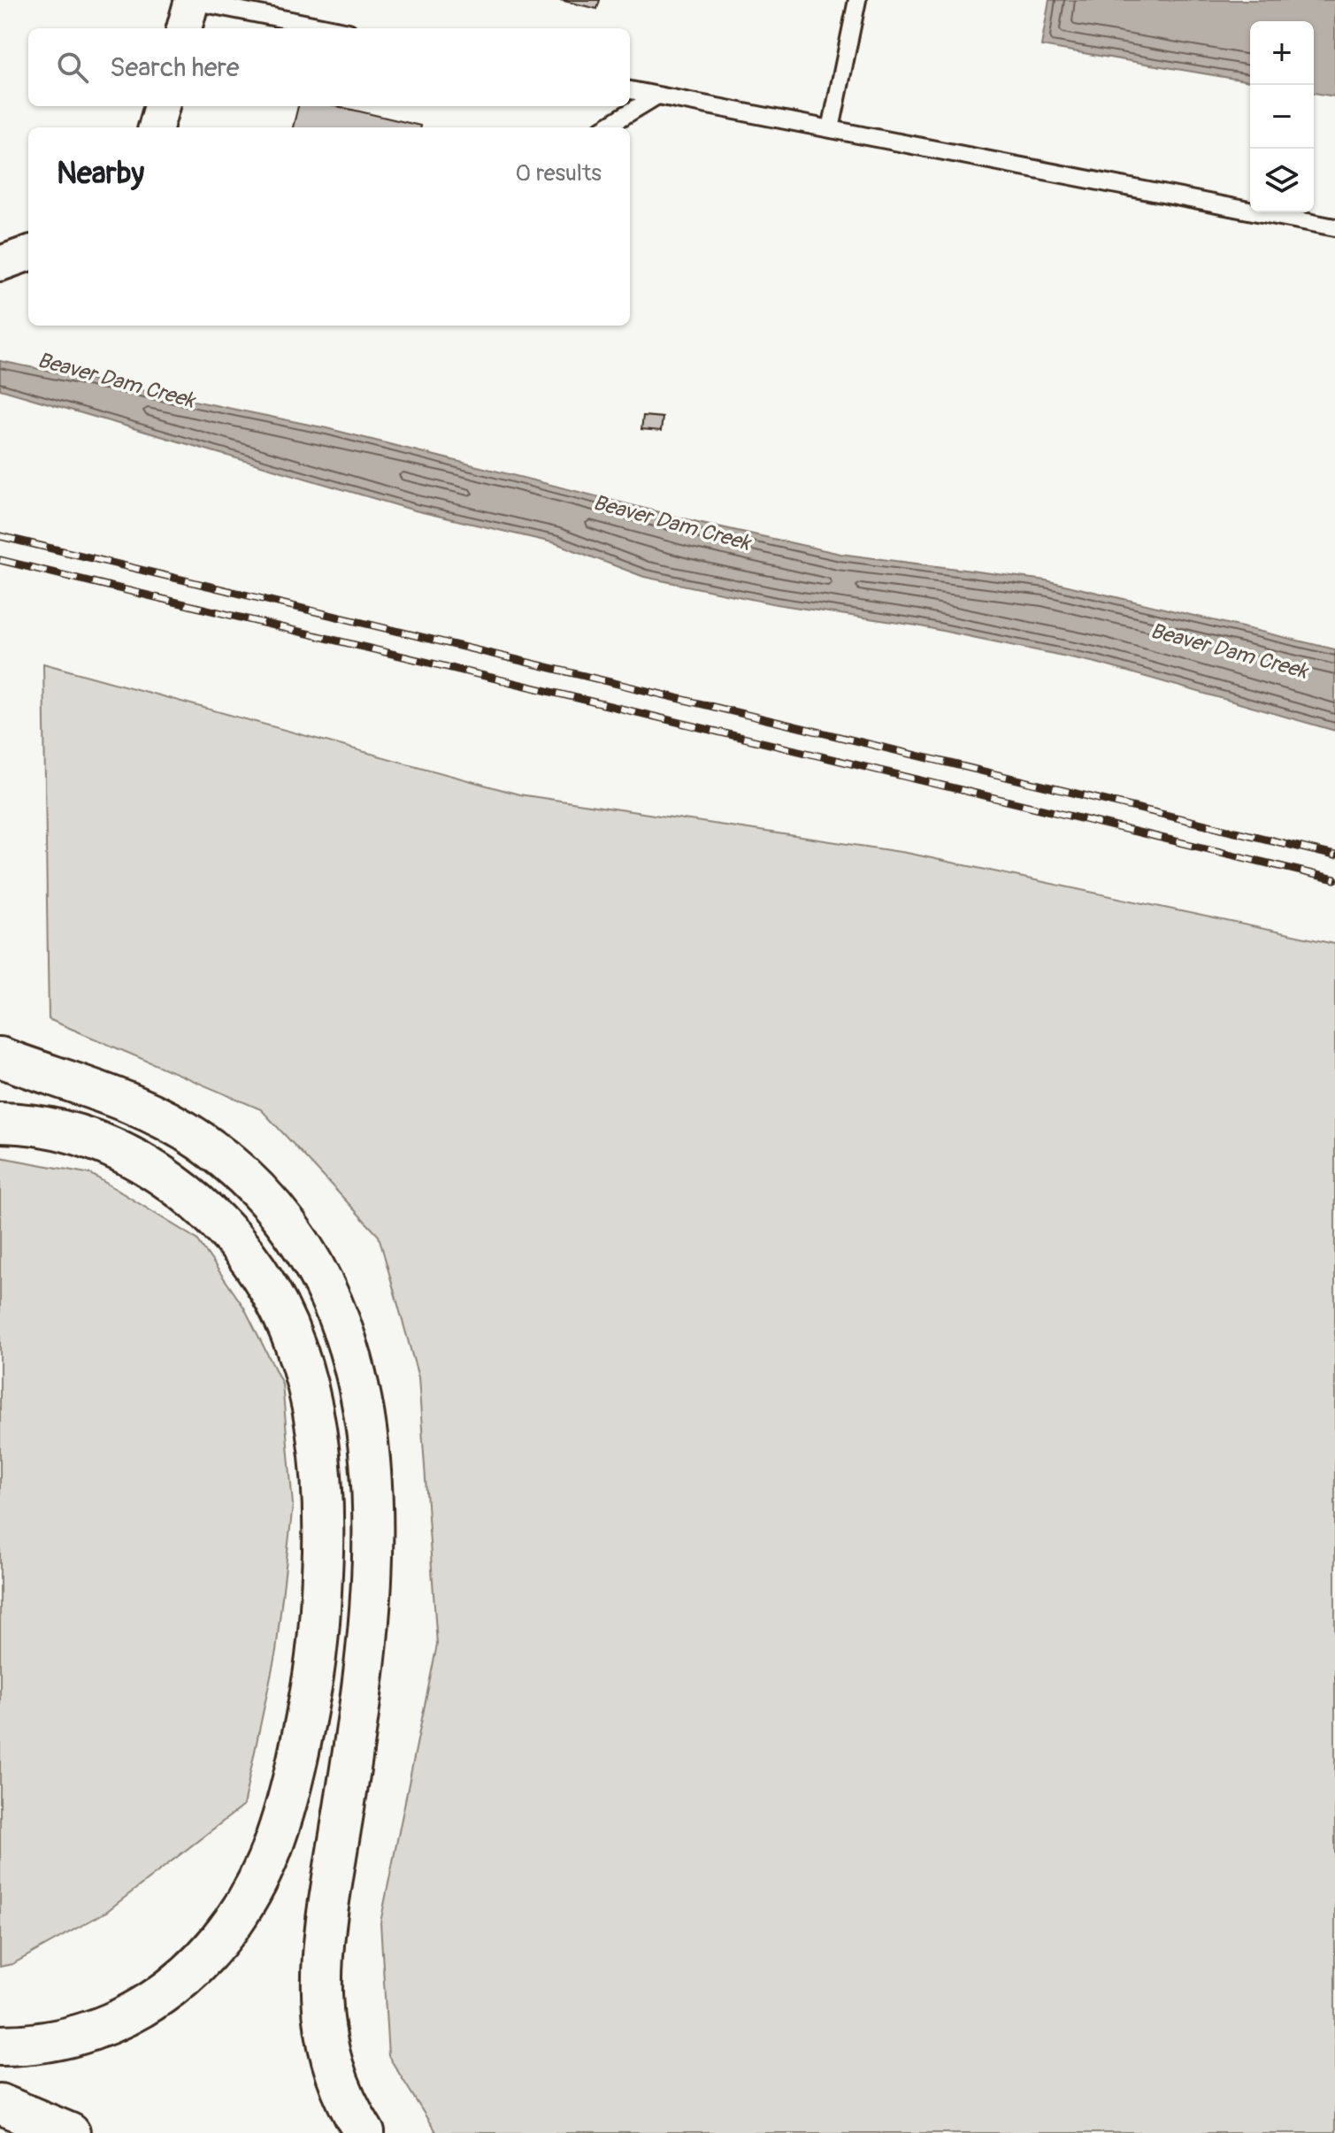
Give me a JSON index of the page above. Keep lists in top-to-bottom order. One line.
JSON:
{"water":["Beaver Dam Creek"],"page":{"map_buttons":["+","−"],"search":"Search here","heading":["Nearby","0 results"]}}
